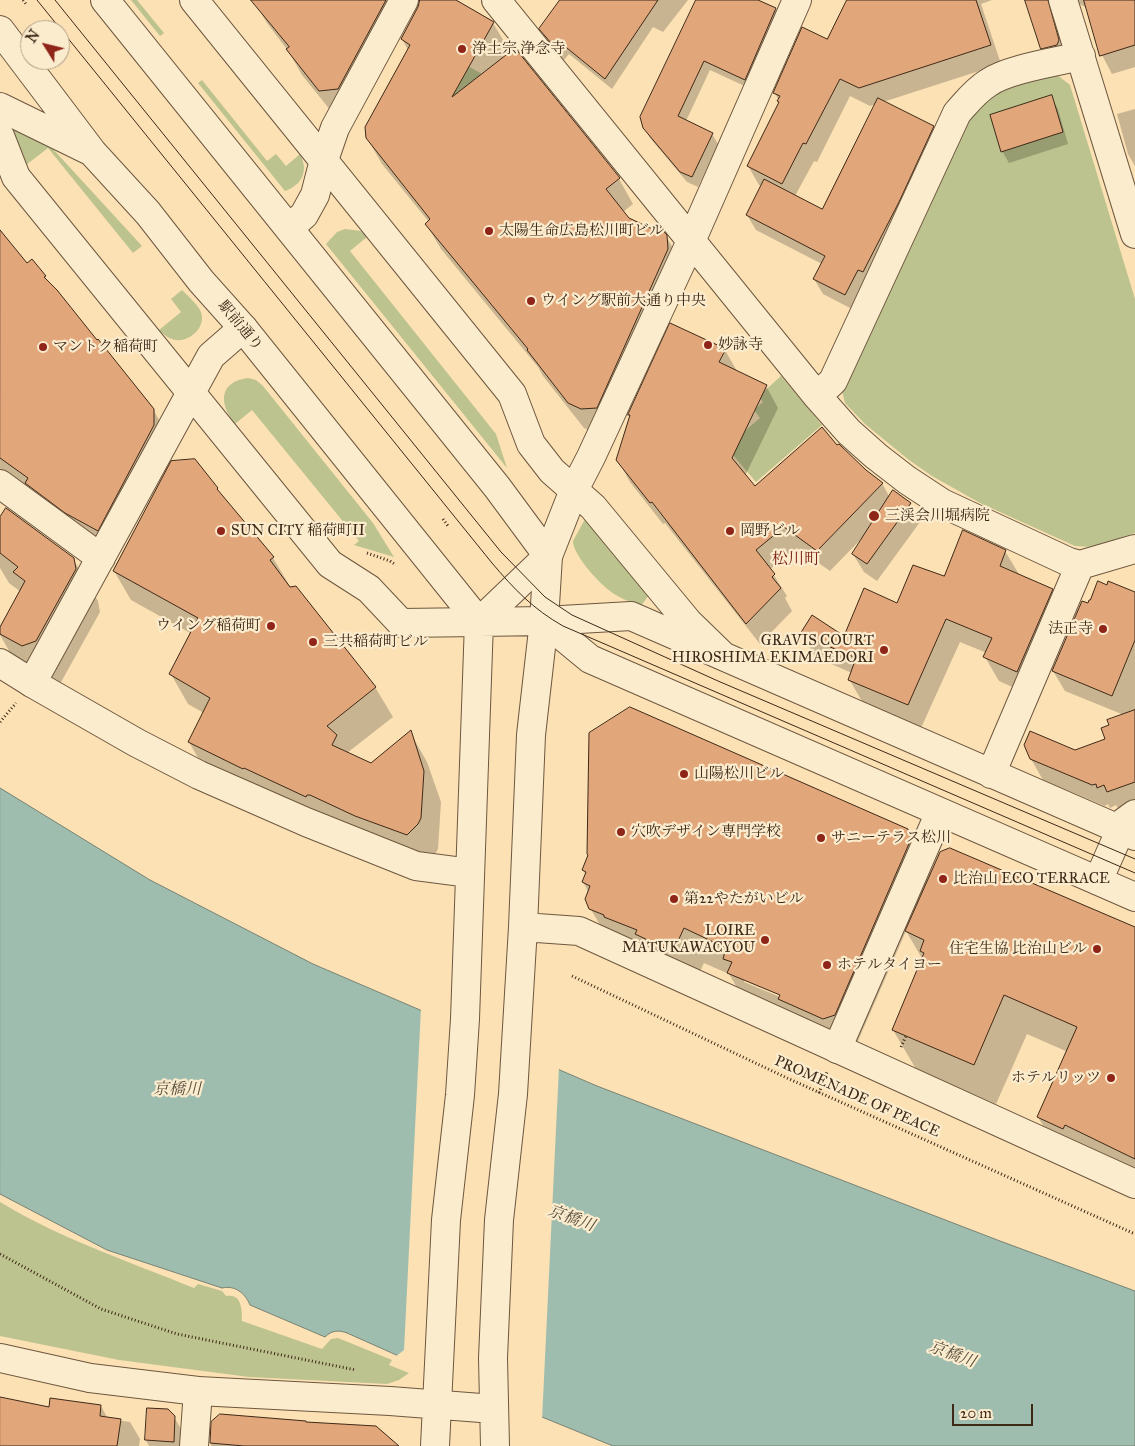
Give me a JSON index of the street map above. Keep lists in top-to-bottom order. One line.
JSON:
{"streets":{"street":["駅前通り"],"path":["PROMENADE OF PEACE"]},"districts":["松川町"],"water":["京橋川"],"places":["浄土宗 浄念寺","太陽生命広島松川町ビル","ウイング駅前大通り中央","妙詠寺","マントク稲荷町","三渓会川堀病院","SUN CITY 稲荷町II","岡野ビル","ウイング稲荷町","法正寺","三共稲荷町ビル","GRAVIS COURT HIROSHIMA EKIMAEDORI","山陽松川ビル","穴吹デザイン専門学校","サニーテラス松川","比治山 ECO TERRACE","第22やたがいビル","LOIRE MATUKAWACYOU","住宅生協 比治山ビル","ホテルタイヨー","ホテルリッツ"],"scale_bar":"20 m","north":"top left"}
